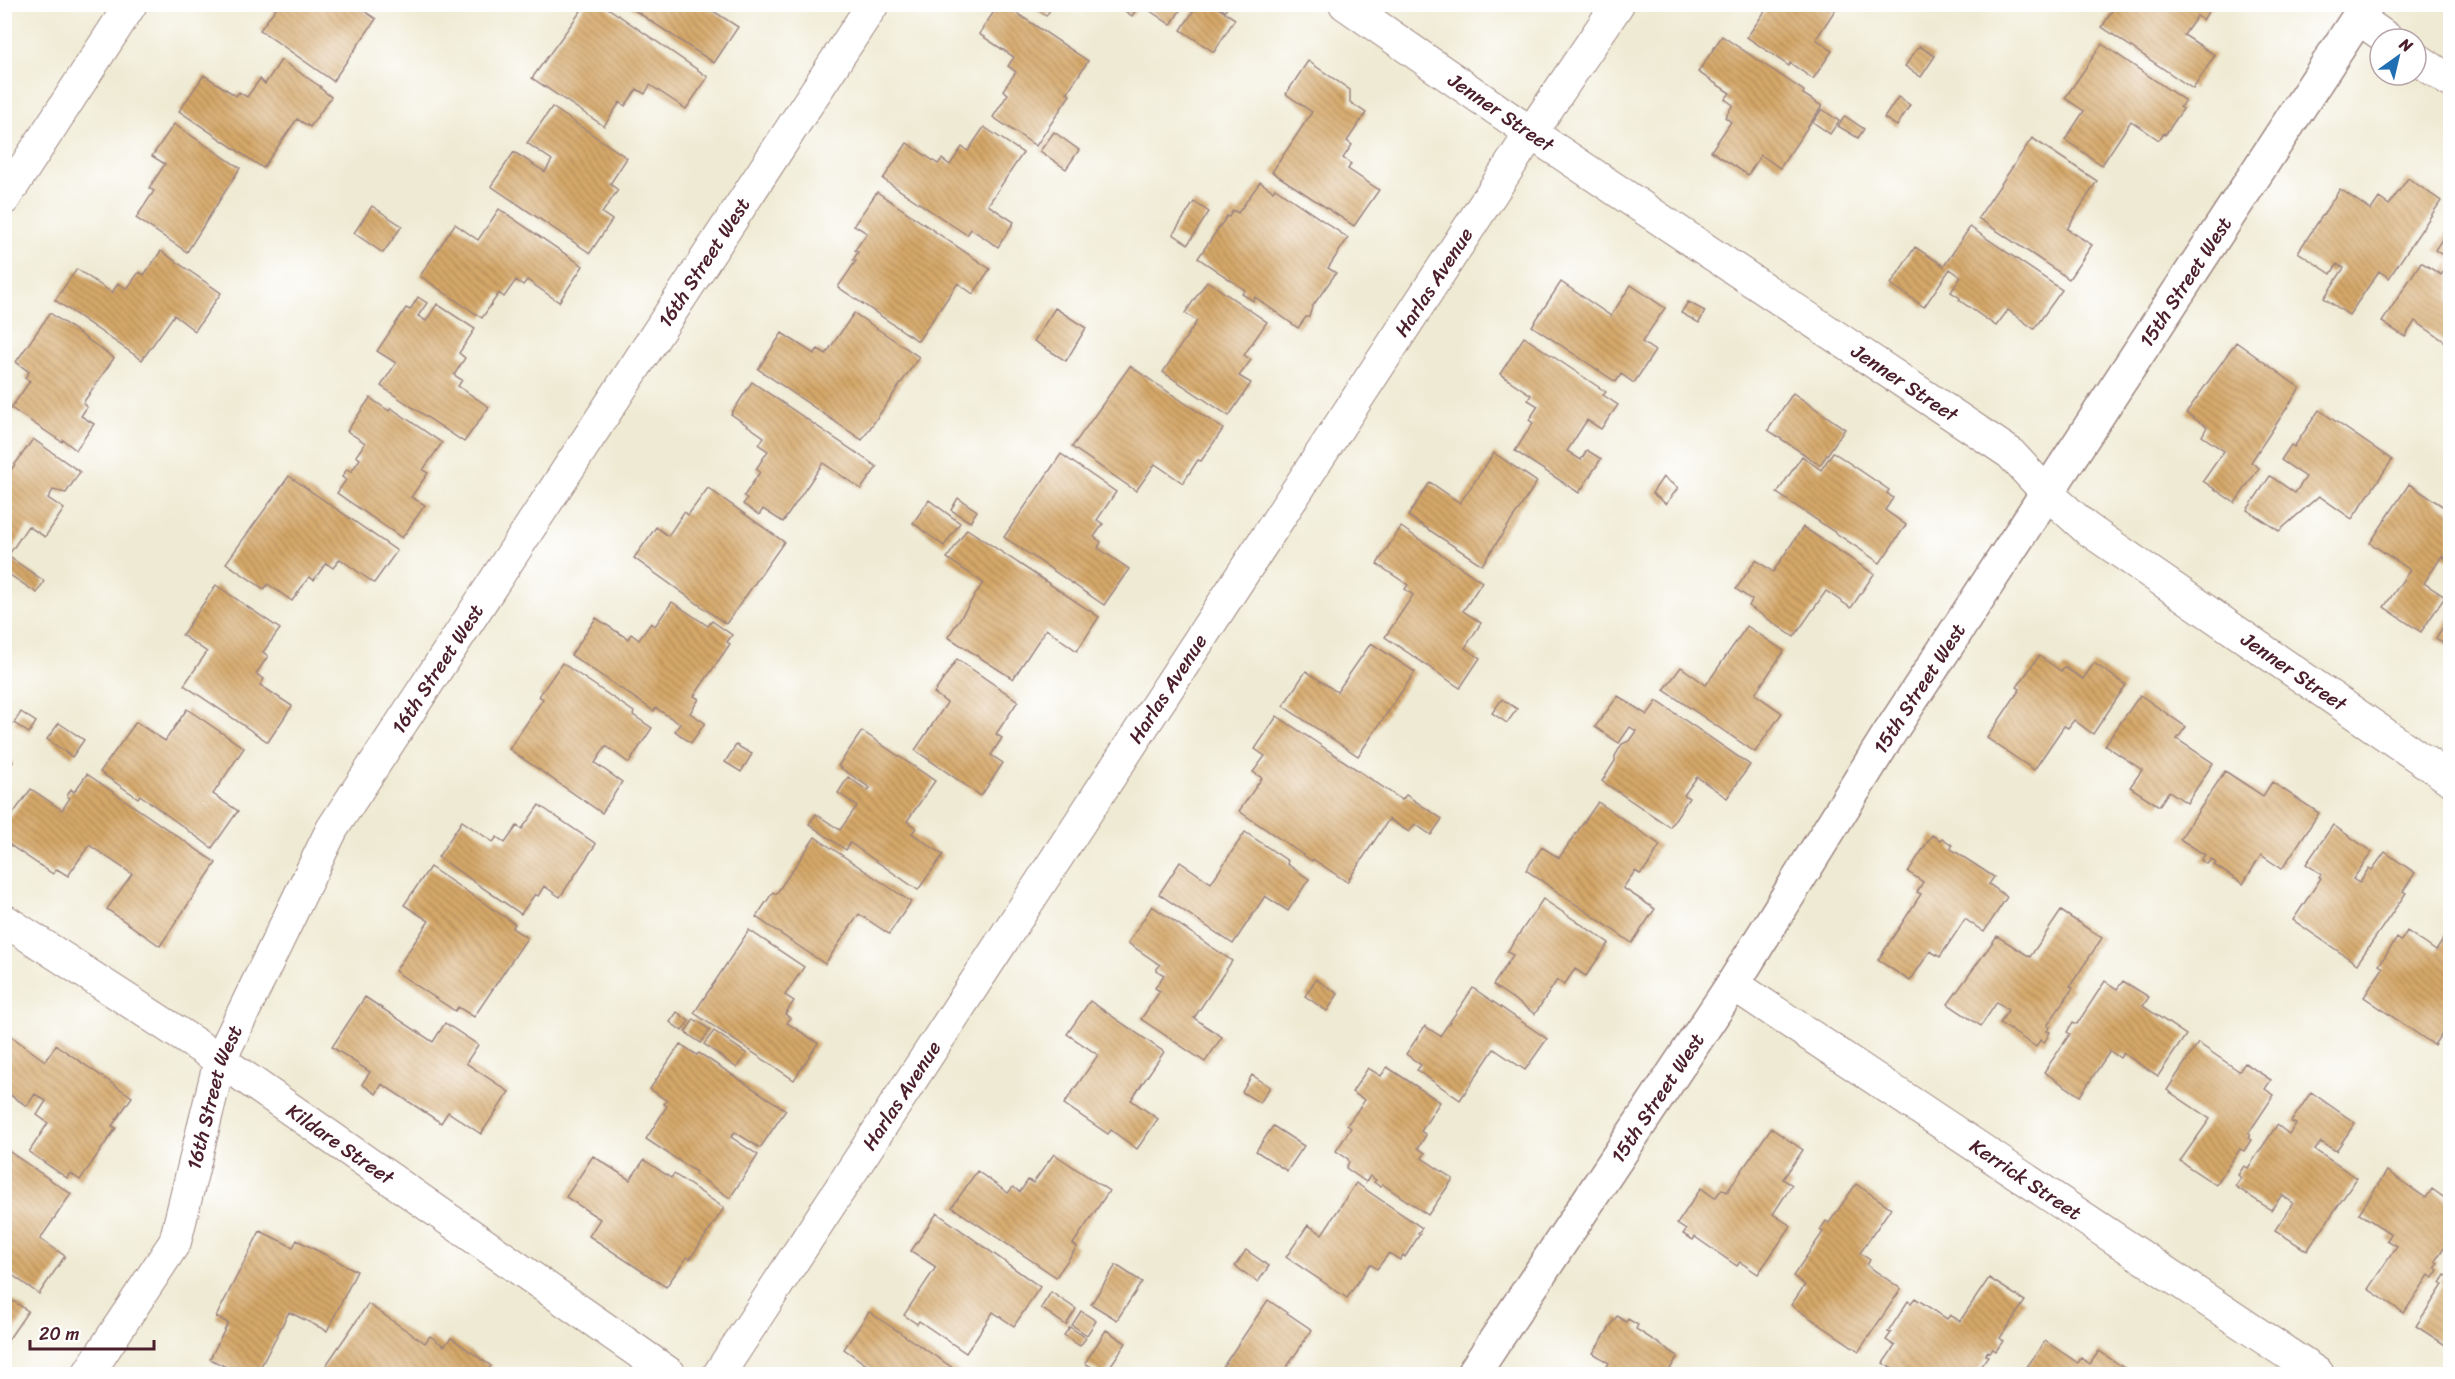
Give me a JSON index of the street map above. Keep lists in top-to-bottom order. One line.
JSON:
{"streets":{"street":["Jenner Street","16th Street West","Harlas Avenue","15th Street West","Kildare Street","Kerrick Street"]},"crossings":[["Jenner Street","Harlas Avenue"],["Jenner Street","15th Street West"],["16th Street West","Kildare Street"],["15th Street West","Kerrick Street"]],"scale_bar":"20 m","north":"top right"}
